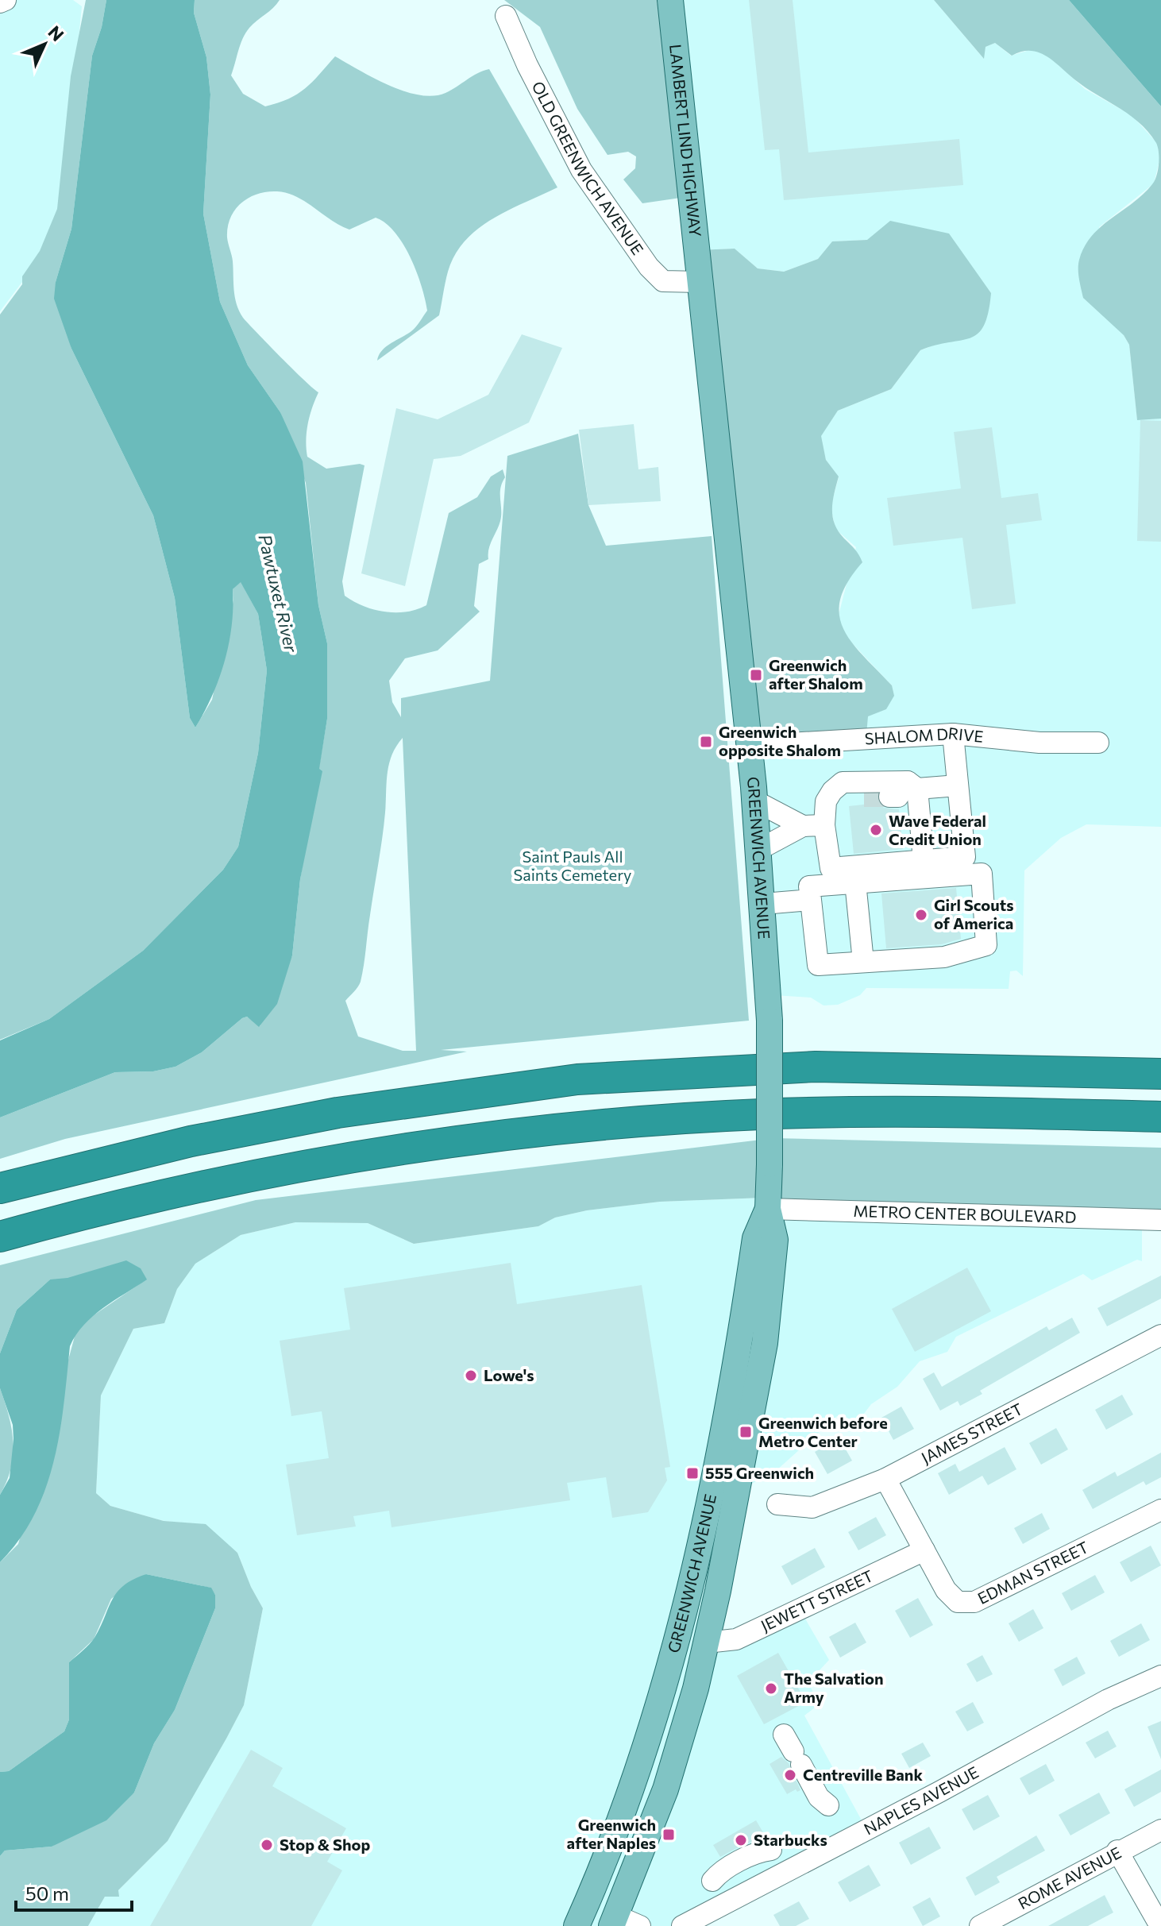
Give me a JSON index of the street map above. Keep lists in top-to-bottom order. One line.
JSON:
{"streets":{"main road":["LAMBERT LIND HIGHWAY","GREENWICH AVENUE"],"street":["OLD GREENWICH AVENUE","SHALOM DRIVE","METRO CENTER BOULEVARD","JAMES STREET","EDMAN STREET","JEWETT STREET","NAPLES AVENUE","ROME AVENUE"]},"crossings":[["LAMBERT LIND HIGHWAY","OLD GREENWICH AVENUE"],["LAMBERT LIND HIGHWAY","GREENWICH AVENUE"],["OLD GREENWICH AVENUE","GREENWICH AVENUE"],["SHALOM DRIVE","GREENWICH AVENUE"],["GREENWICH AVENUE","METRO CENTER BOULEVARD"],["GREENWICH AVENUE","JEWETT STREET"],["JAMES STREET","EDMAN STREET"],["EDMAN STREET","JEWETT STREET"]],"water":["Pawtuxet River"],"parks":["Saint Pauls All Saints Cemetery"],"places":{"transit":["Greenwich after Shalom","Greenwich opposite Shalom","Greenwich before Metro Center","555 Greenwich","Greenwich after Naples"],"other":["Wave Federal Credit Union","Girl Scouts of America","Lowe's","The Salvation Army","Centreville Bank","Starbucks","Stop & Shop"]},"scale_bar":"50 m","north":"top right"}
